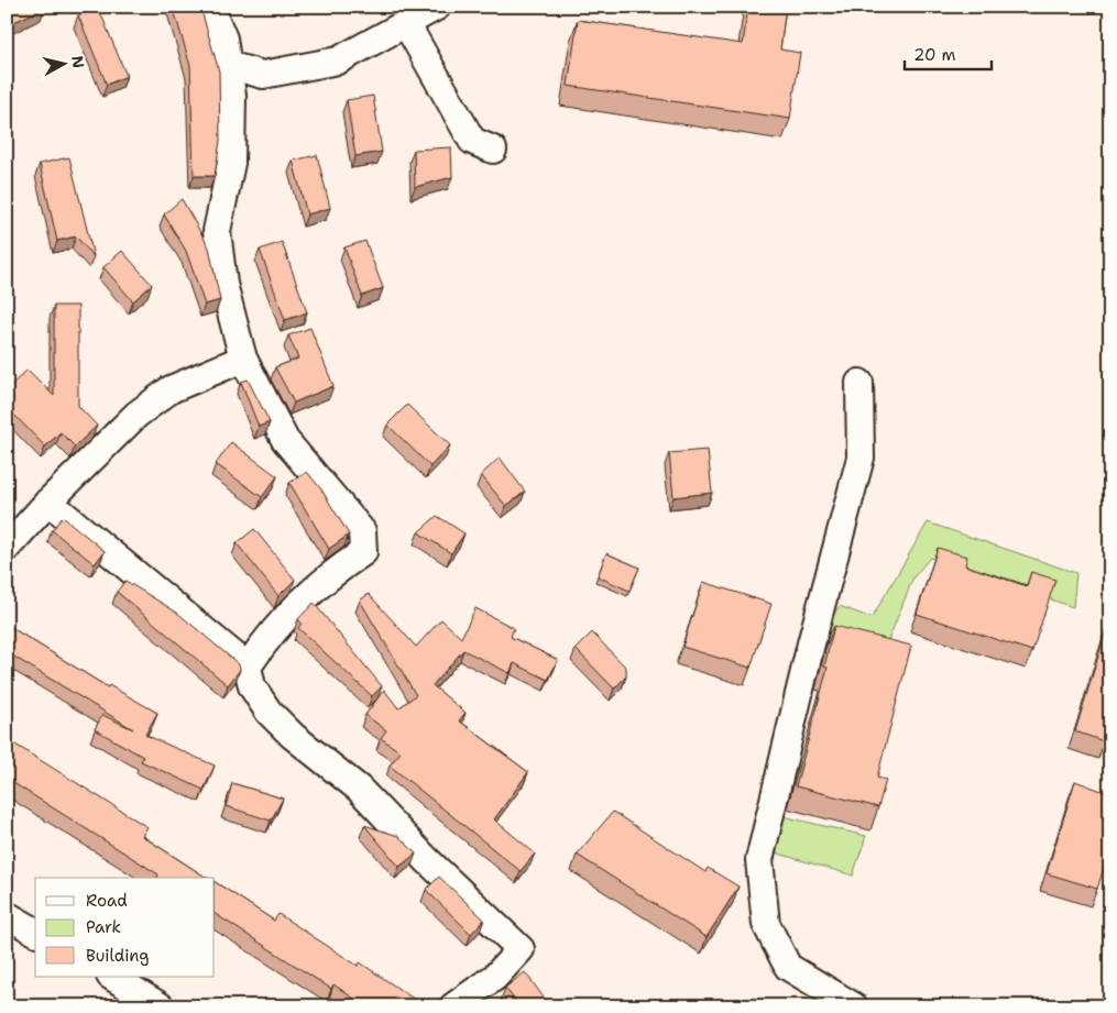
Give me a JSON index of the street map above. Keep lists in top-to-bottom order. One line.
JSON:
{"legend":["Road","Park","Building"],"scale_bar":"20 m","north":"right"}
